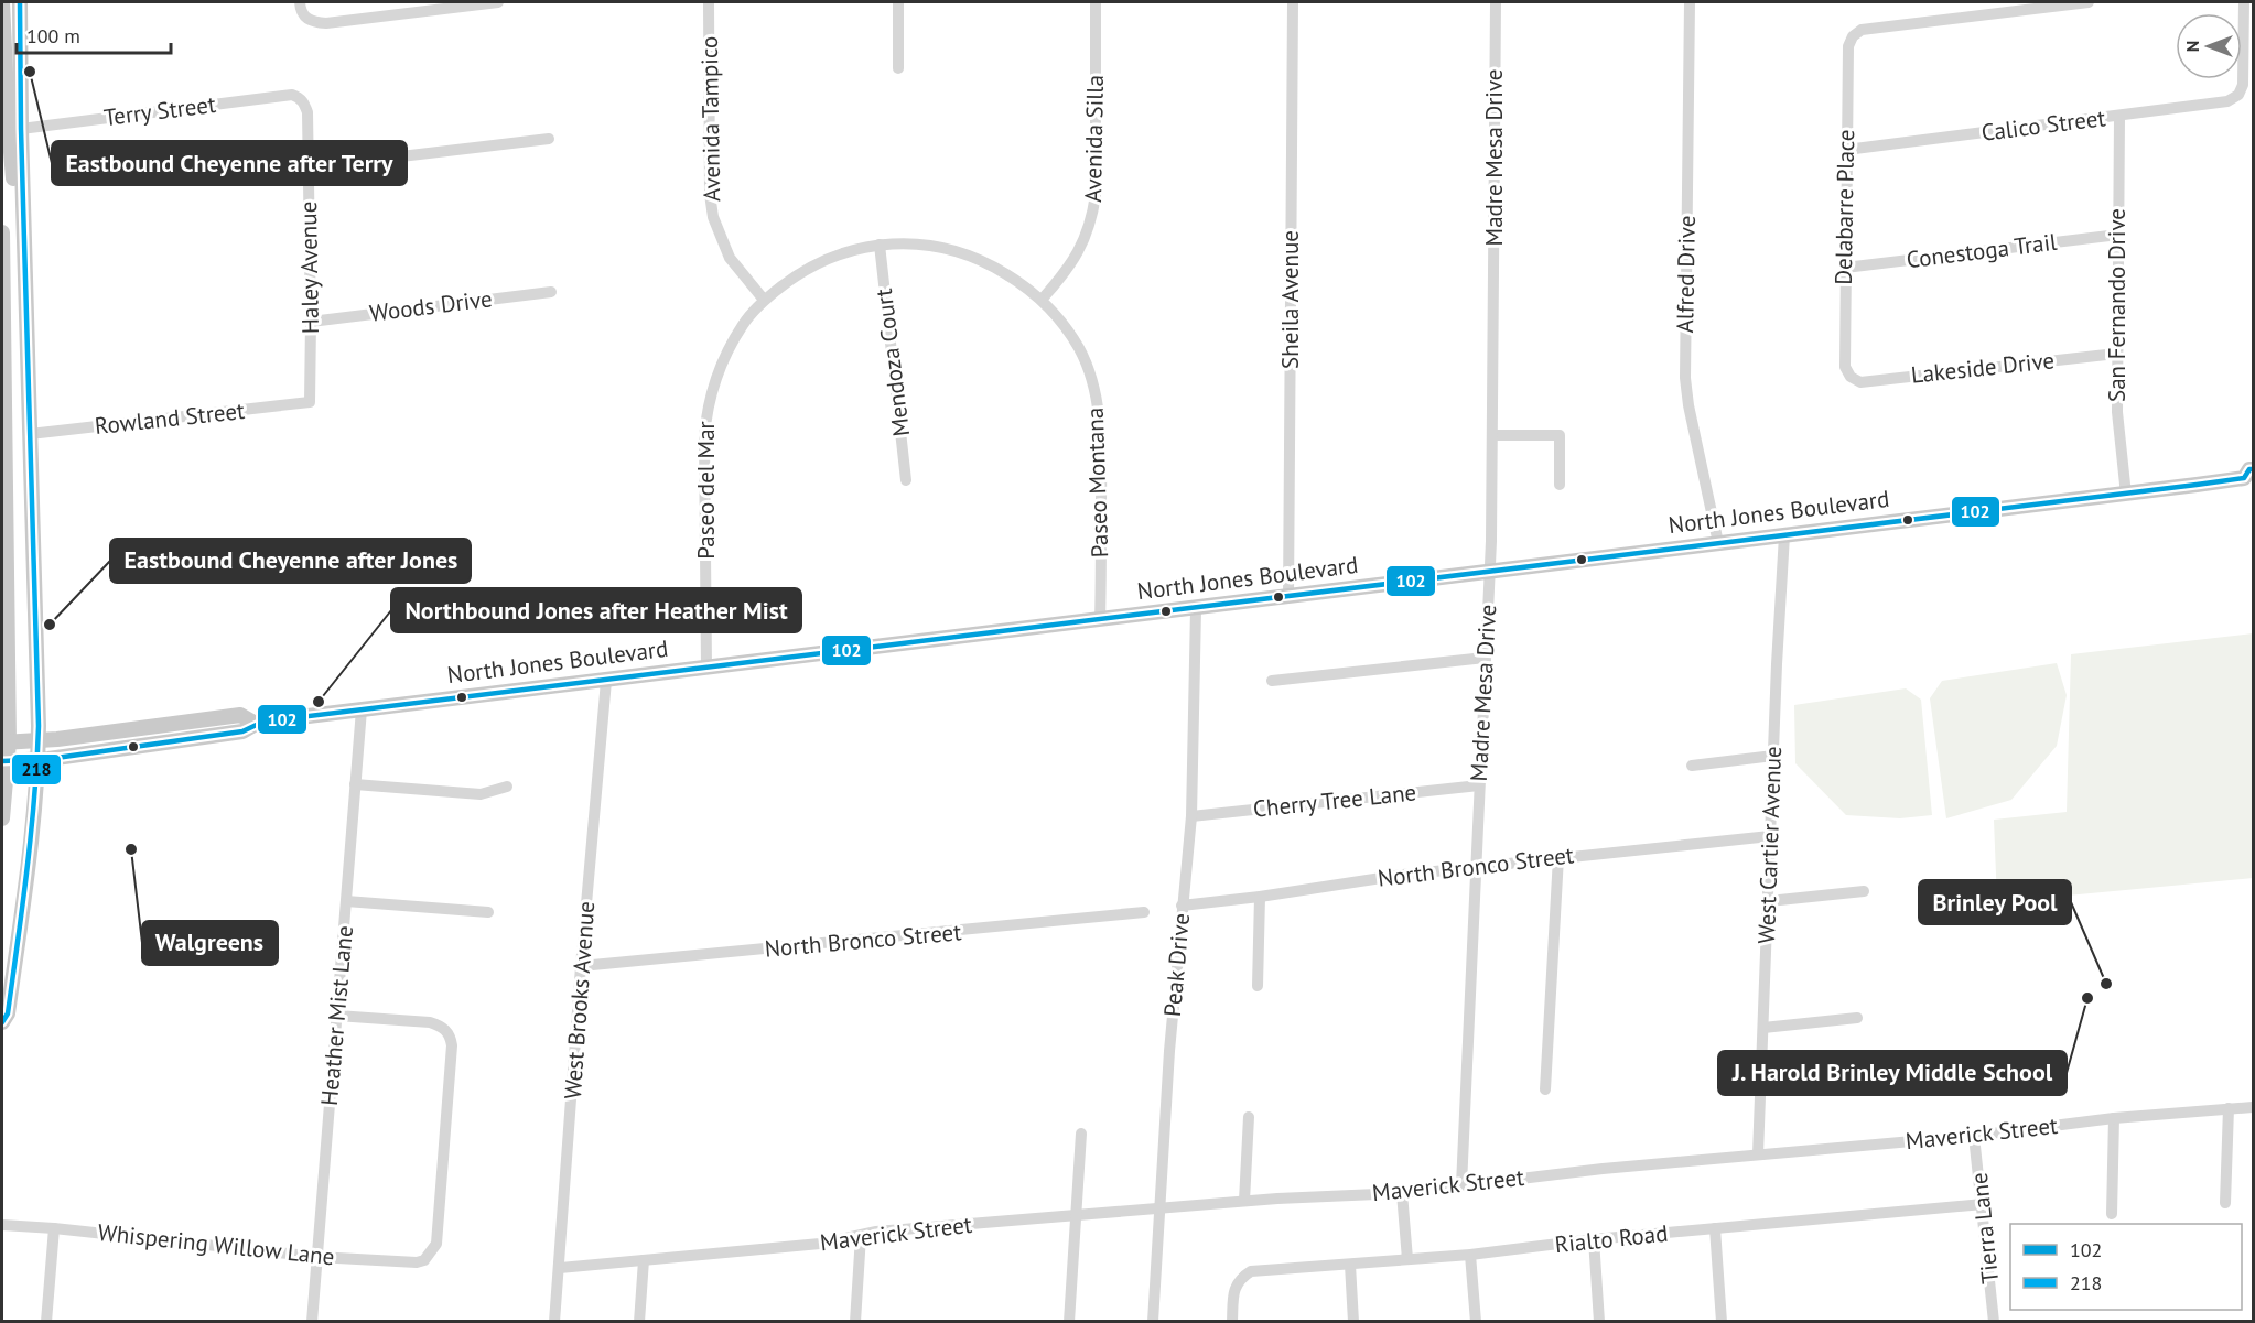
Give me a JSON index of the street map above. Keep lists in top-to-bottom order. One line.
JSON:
{"streets":{"main road":["North Jones Boulevard"],"street":["Terry Street","Avenida Tampico","Calico Street","Avenida Silla","Madre Mesa Drive","Delabarre Place","Conestoga Trail","Haley Avenue","Alfred Drive","Sheila Avenue","San Fernando Drive","Woods Drive","Mendoza Court","Lakeside Drive","Rowland Street","Paseo Montana","Paseo del Mar","Cherry Tree Lane","West Cartier Avenue","North Bronco Street","Peak Drive","West Brooks Avenue","Heather Mist Lane","Maverick Street","Tierra Lane","Rialto Road","Whispering Willow Lane"]},"crossings":[["Terry Street","Haley Avenue"],["Avenida Tampico","Paseo del Mar"],["Calico Street","Delabarre Place"],["Calico Street","San Fernando Drive"],["Avenida Silla","Paseo Montana"],["Madre Mesa Drive","North Jones Boulevard"],["Madre Mesa Drive","Cherry Tree Lane"],["Madre Mesa Drive","North Bronco Street"],["Madre Mesa Drive","Maverick Street"],["Delabarre Place","Conestoga Trail"],["Delabarre Place","Lakeside Drive"],["Conestoga Trail","San Fernando Drive"],["Haley Avenue","Woods Drive"],["Haley Avenue","Rowland Street"],["Alfred Drive","North Jones Boulevard"],["Sheila Avenue","North Jones Boulevard"],["San Fernando Drive","Lakeside Drive"],["San Fernando Drive","North Jones Boulevard"],["Mendoza Court","Paseo Montana"],["Mendoza Court","Paseo del Mar"],["Paseo Montana","Paseo del Mar"],["Paseo Montana","North Jones Boulevard"],["Paseo del Mar","North Jones Boulevard"],["North Jones Boulevard","West Cartier Avenue"],["North Jones Boulevard","Peak Drive"],["North Jones Boulevard","West Brooks Avenue"],["North Jones Boulevard","Heather Mist Lane"],["Cherry Tree Lane","Peak Drive"],["West Cartier Avenue","North Bronco Street"],["West Cartier Avenue","Maverick Street"],["North Bronco Street","Peak Drive"],["North Bronco Street","West Brooks Avenue"],["Peak Drive","Maverick Street"],["West Brooks Avenue","Maverick Street"],["Heather Mist Lane","Whispering Willow Lane"],["Maverick Street","Tierra Lane"],["Tierra Lane","Rialto Road"]],"places":["Eastbound Cheyenne after Terry","Eastbound Cheyenne after Jones","Northbound Jones after Heather Mist","Walgreens","Brinley Pool","J. Harold Brinley Middle School"],"lines":["transit line 218","transit line 102"],"legend":["102","218"],"scale_bar":"100 m","north":"left"}
